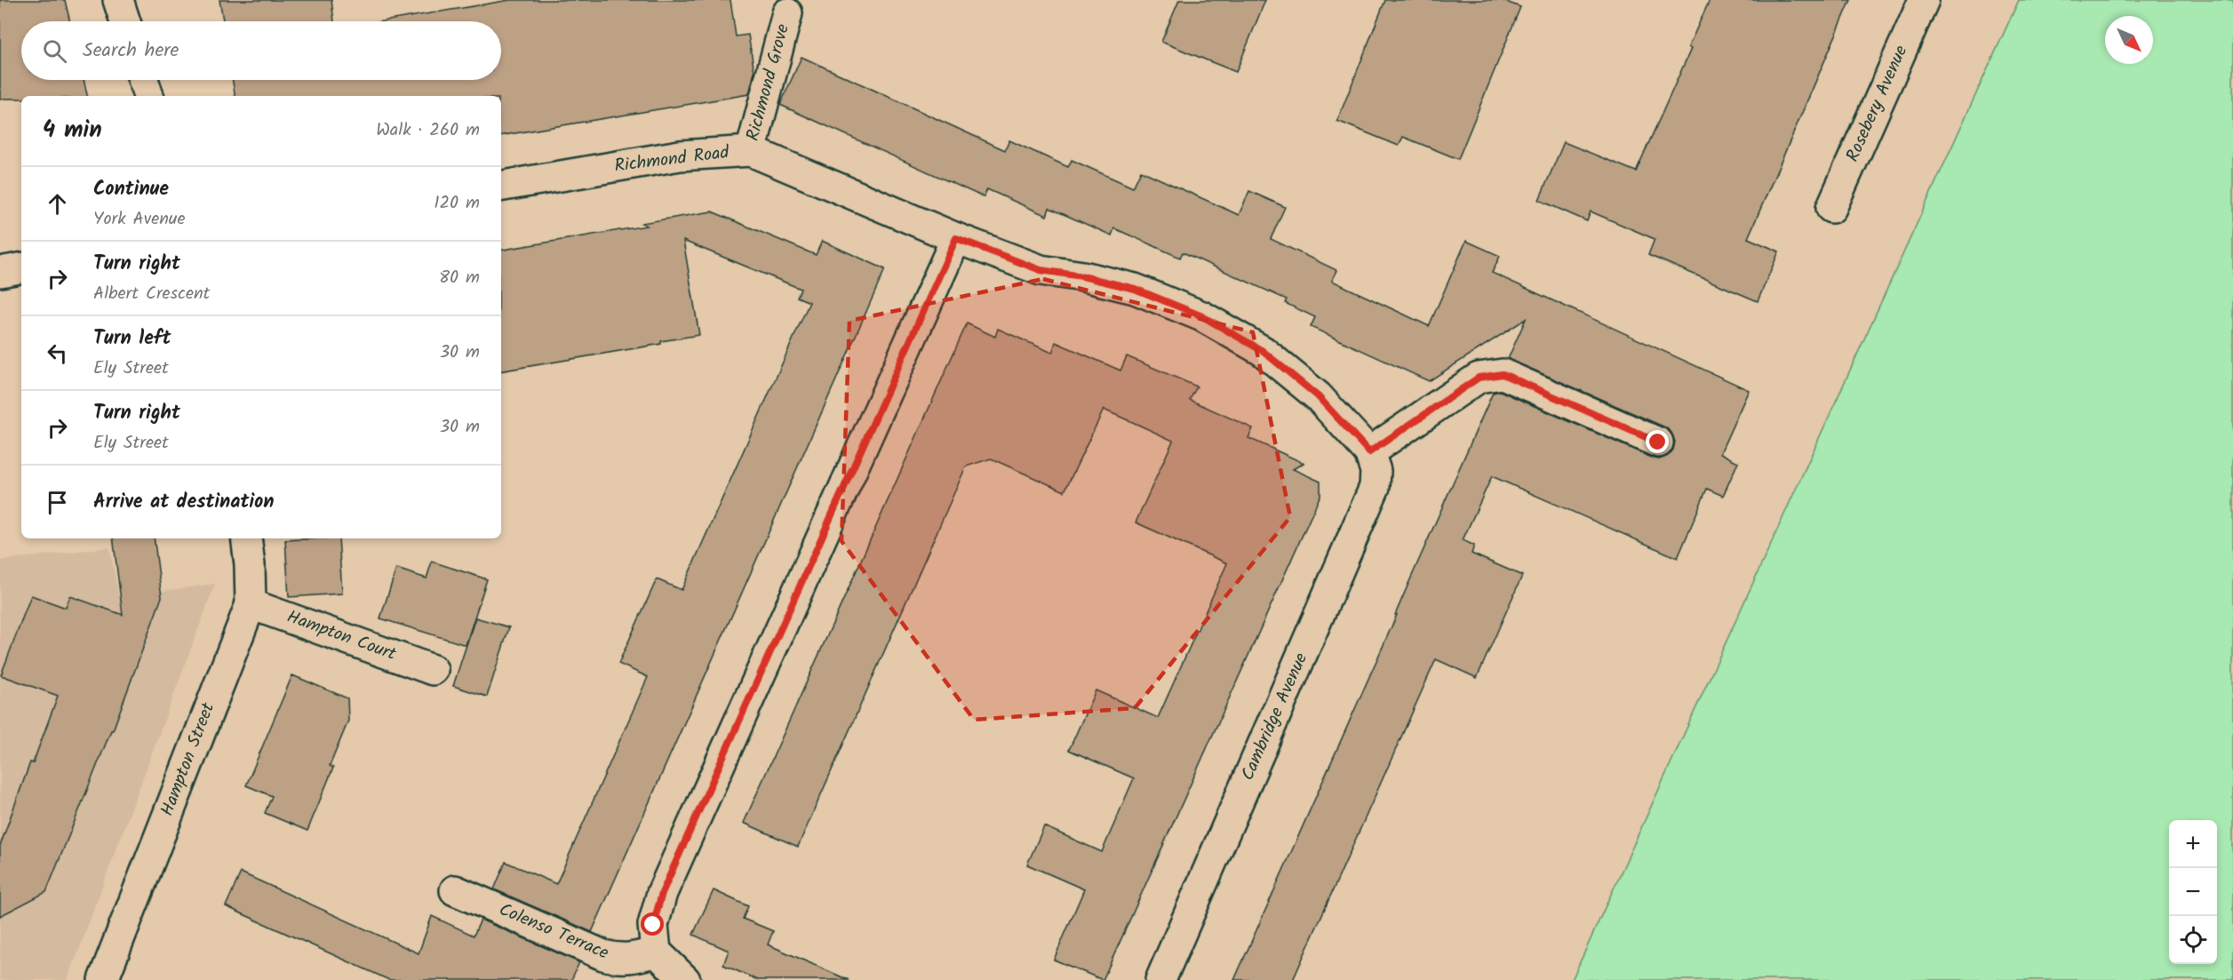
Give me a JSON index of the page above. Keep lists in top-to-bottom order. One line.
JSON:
{"streets":{"street":["Richmond Grove","Rosebery Avenue","Richmond Road","Hampton Court","Cambridge Avenue","Hampton Street","Colenso Terrace"]},"crossings":[["Richmond Grove","Richmond Road"],["Richmond Road","Cambridge Avenue"],["Hampton Court","Hampton Street"]],"north":"bottom right","page":{"search":"Search here","heading":["4 min","Walk · 260 m"],"list":[["Continue","York Avenue","120 m"],["Turn right","Albert Crescent","80 m"],["Turn left","Ely Street","30 m"],["Turn right","Ely Street","30 m"],"Arrive at destination"],"map_buttons":["+","−"]}}
